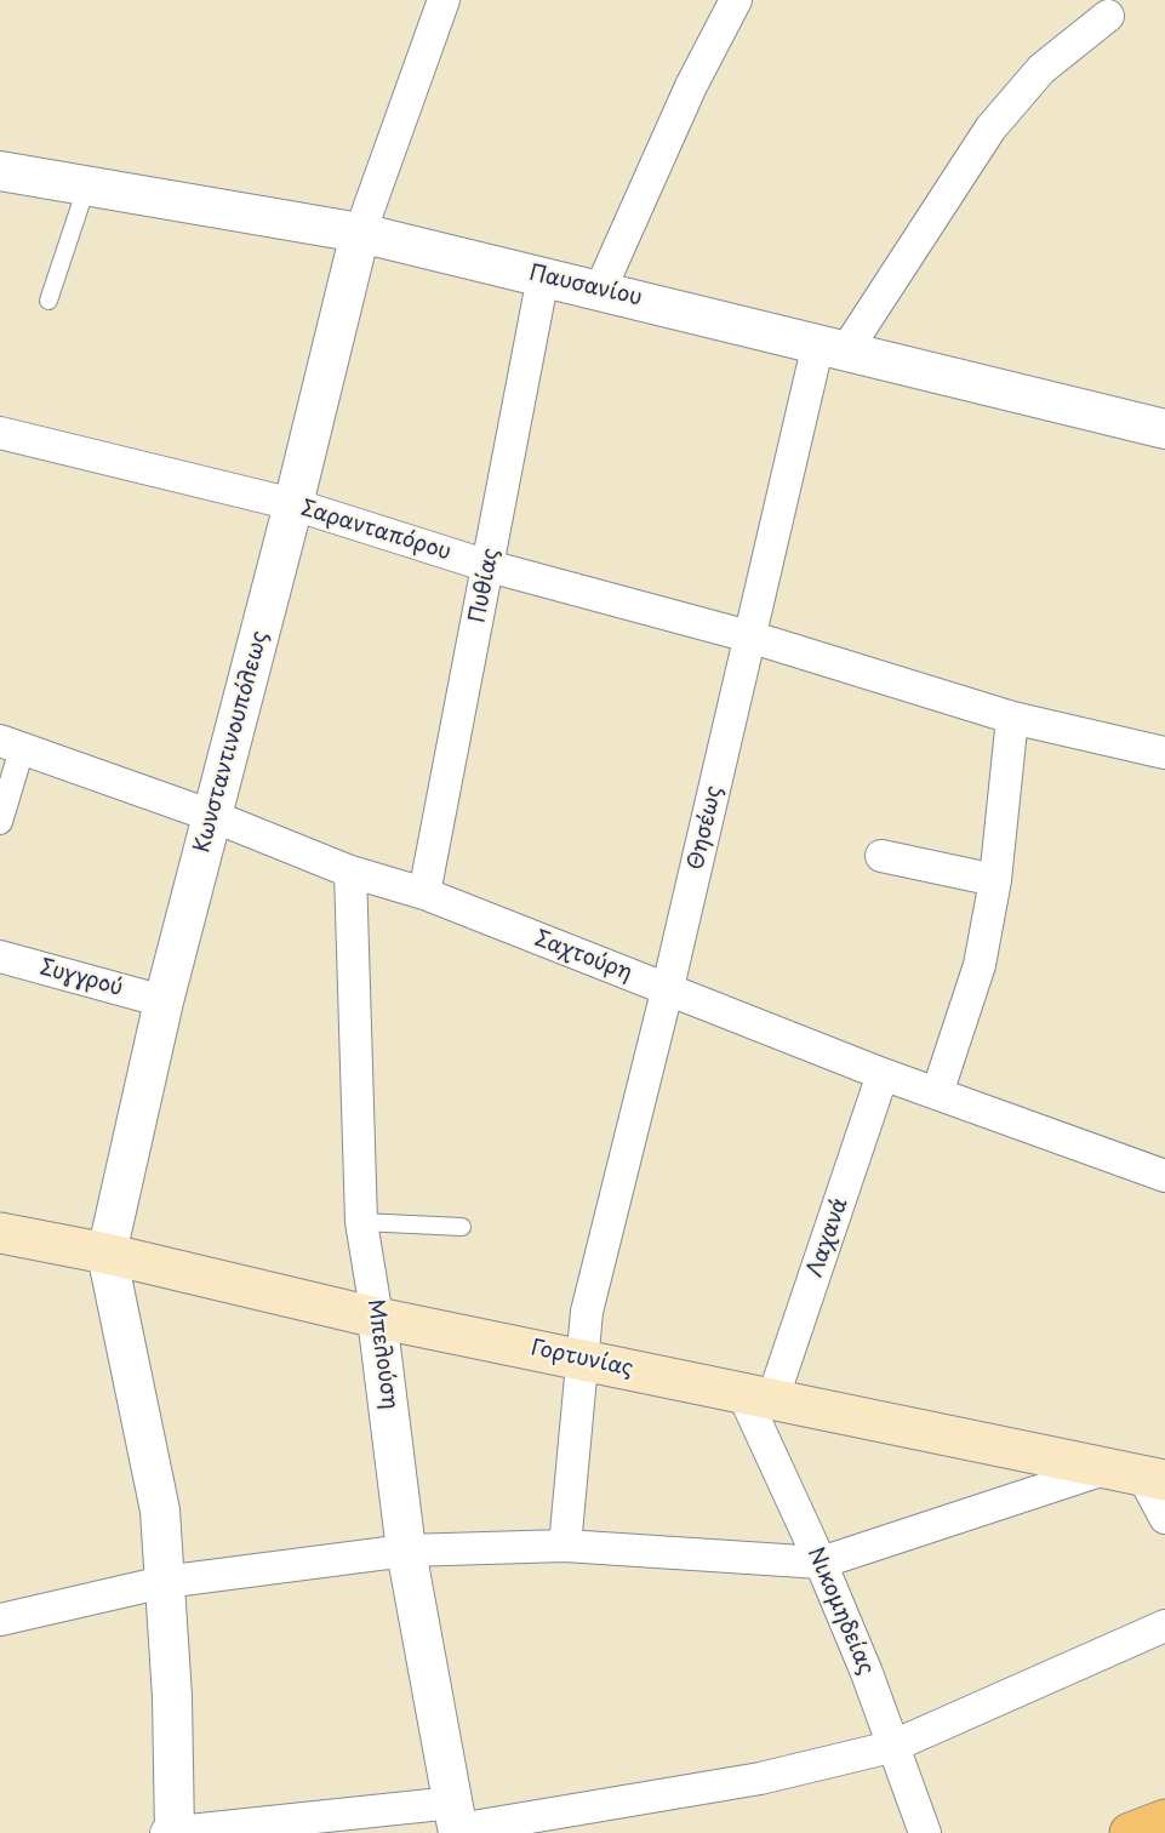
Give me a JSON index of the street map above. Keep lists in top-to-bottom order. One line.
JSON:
{"streets":{"main road":["Γορτυνίας"],"street":["Παυσανίου","Σαρανταπόρου","Πυθίας","Κωνσταντινουπόλεως","Θησέως","Σαχτούρη","Συγγρού","Λαχανά","Μπελούση","Νικομηδείας"]},"crossings":[["Παυσανίου","Πυθίας"],["Παυσανίου","Κωνσταντινουπόλεως"],["Παυσανίου","Θησέως"],["Σαρανταπόρου","Πυθίας"],["Σαρανταπόρου","Κωνσταντινουπόλεως"],["Σαρανταπόρου","Θησέως"],["Πυθίας","Σαχτούρη"],["Κωνσταντινουπόλεως","Σαχτούρη"],["Κωνσταντινουπόλεως","Συγγρού"],["Κωνσταντινουπόλεως","Γορτυνίας"],["Θησέως","Σαχτούρη"],["Θησέως","Γορτυνίας"],["Σαχτούρη","Λαχανά"],["Σαχτούρη","Μπελούση"],["Λαχανά","Γορτυνίας"],["Λαχανά","Νικομηδείας"],["Μπελούση","Γορτυνίας"],["Γορτυνίας","Νικομηδείας"]]}
